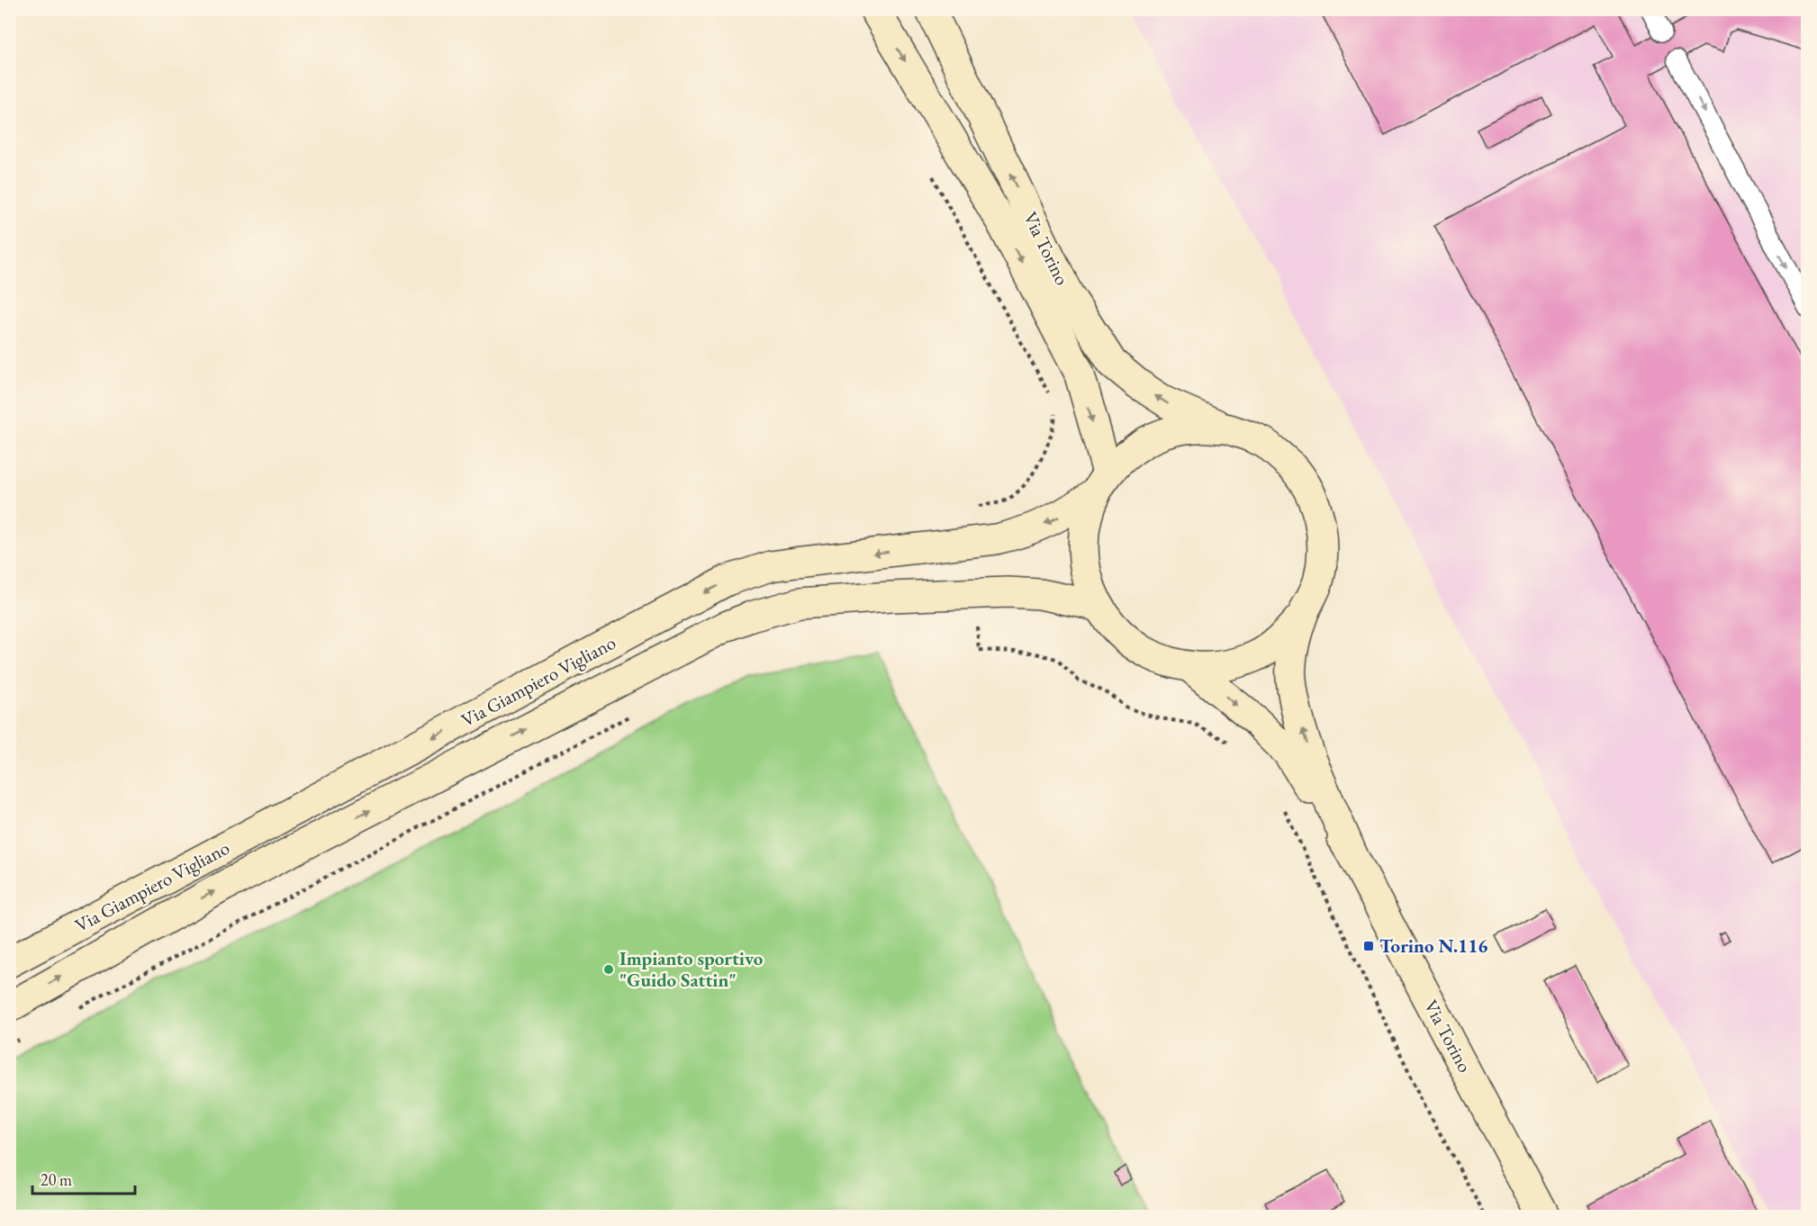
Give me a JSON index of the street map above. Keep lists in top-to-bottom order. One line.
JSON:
{"streets":{"main road":["Via Torino","Via Giampiero Vigliano"]},"crossings":[["Via Torino","Via Giampiero Vigliano"]],"places":{"transit":["Torino N.116"],"other":["Impianto sportivo \"Guido Sattin\""]},"scale_bar":"20 m"}
